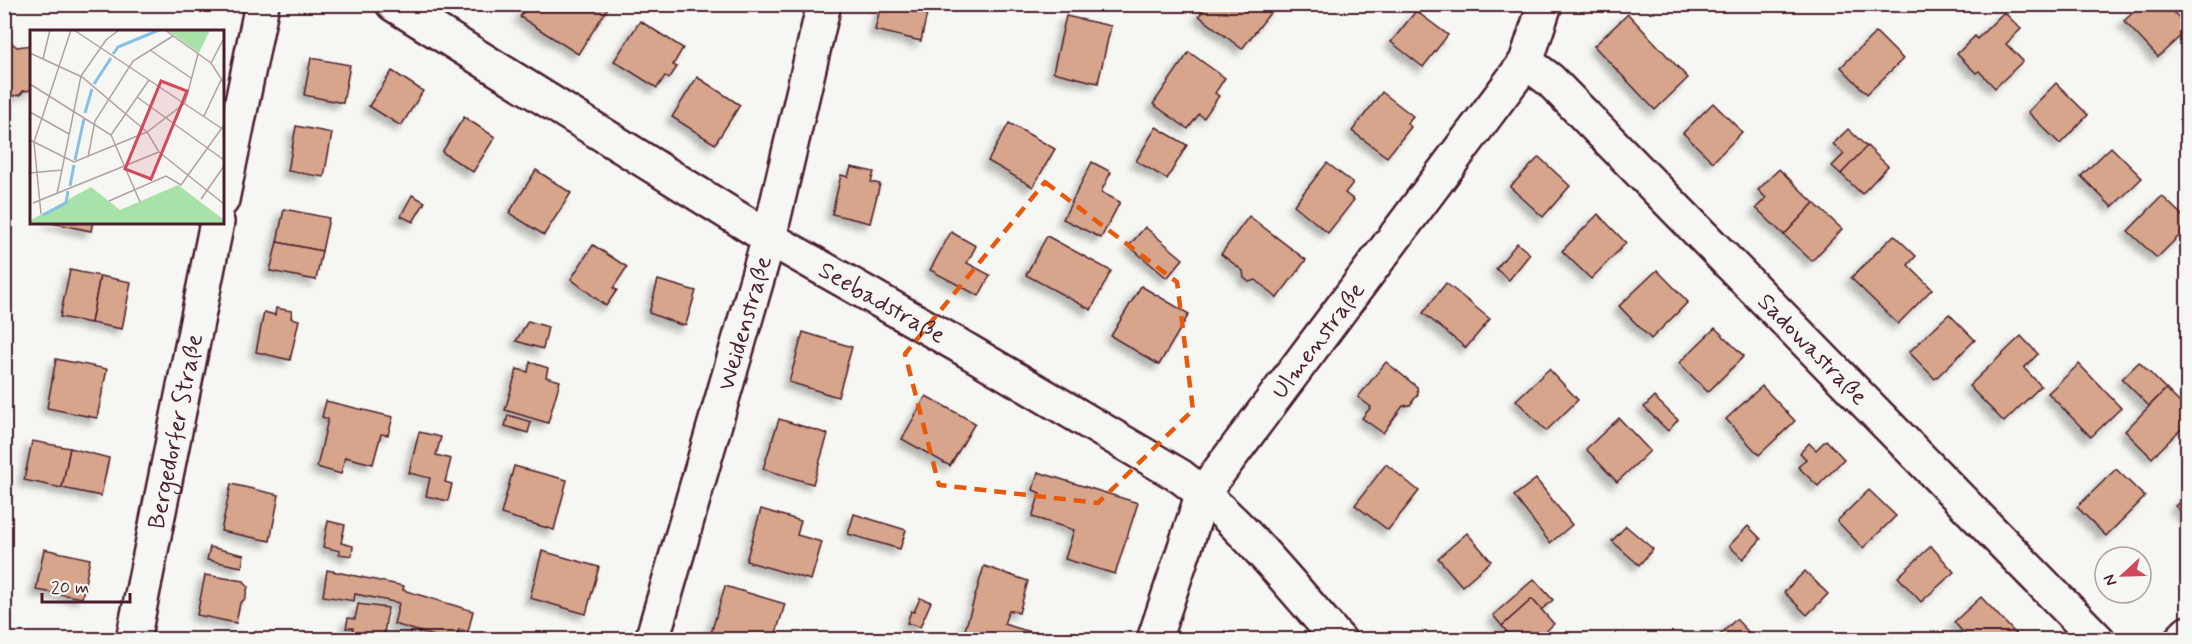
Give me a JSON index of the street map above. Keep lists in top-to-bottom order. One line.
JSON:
{"streets":{"street":["Seebadstraße","Weidenstraße","Ulmenstraße","Sadowastraße","Bergedorfer Straße"]},"crossings":[["Seebadstraße","Weidenstraße"],["Seebadstraße","Ulmenstraße"],["Ulmenstraße","Sadowastraße"]],"scale_bar":"20 m","north":"left"}
